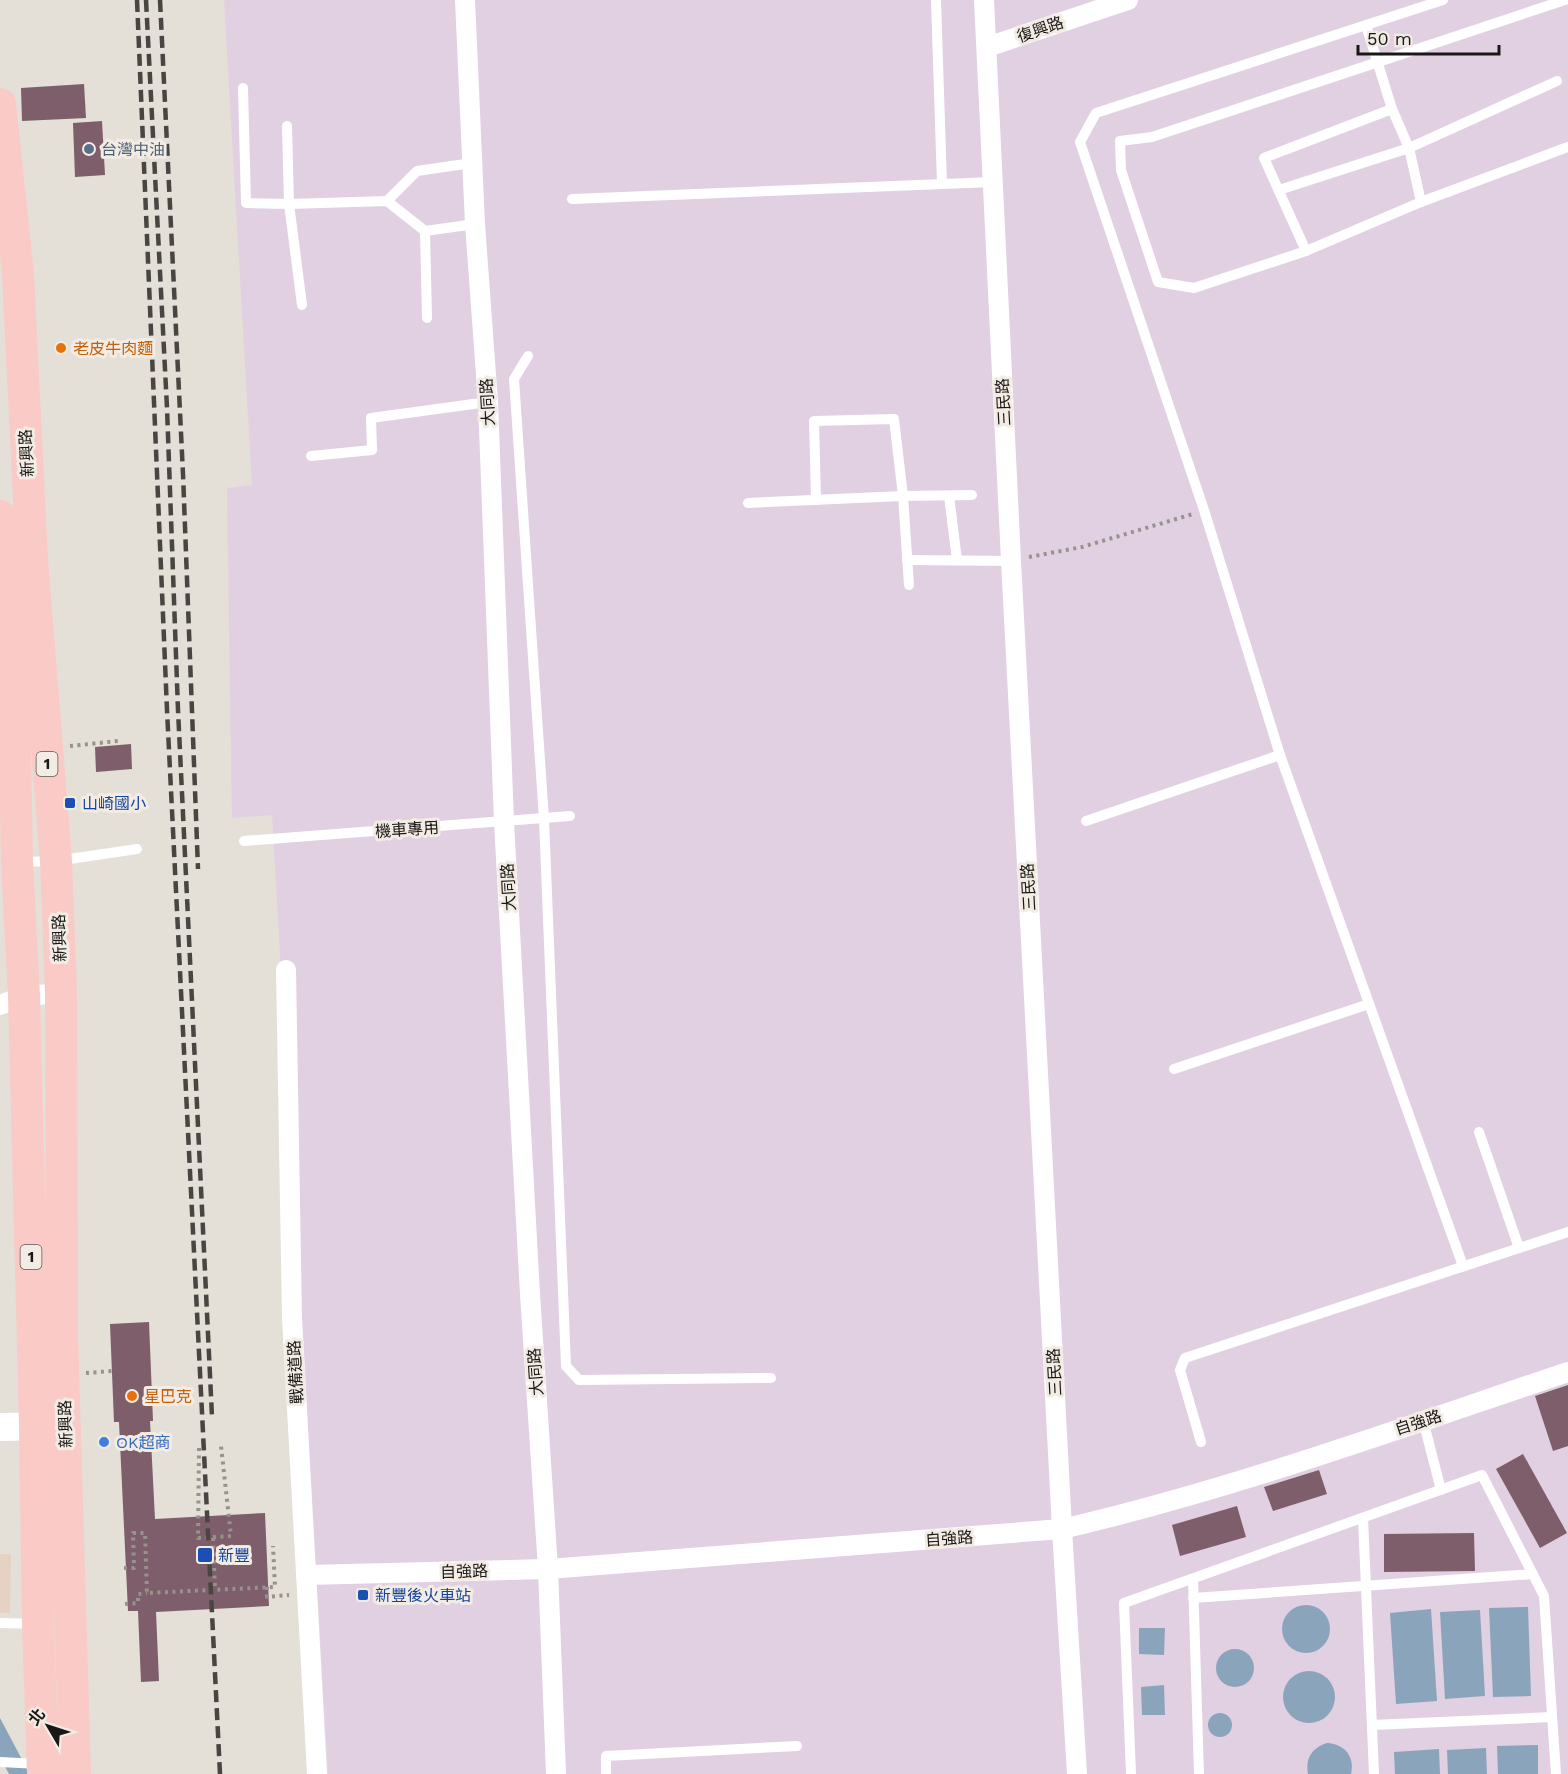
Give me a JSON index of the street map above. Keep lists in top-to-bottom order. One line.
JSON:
{"streets":{"main road":["新興路","1"],"street":["復興路","大同路","三民路","戰備道路","自強路"],"lane":["機車專用"]},"crossings":[["復興路","三民路"],["大同路","機車專用"],["大同路","自強路"],["三民路","自強路"],["戰備道路","自強路"]],"places":{"other":["台灣中油","老皮牛肉麵","星巴克","OK超商"],"transit":["山崎國小","新豐","新豐後火車站"]},"scale_bar":"50 m","north":"top left"}
